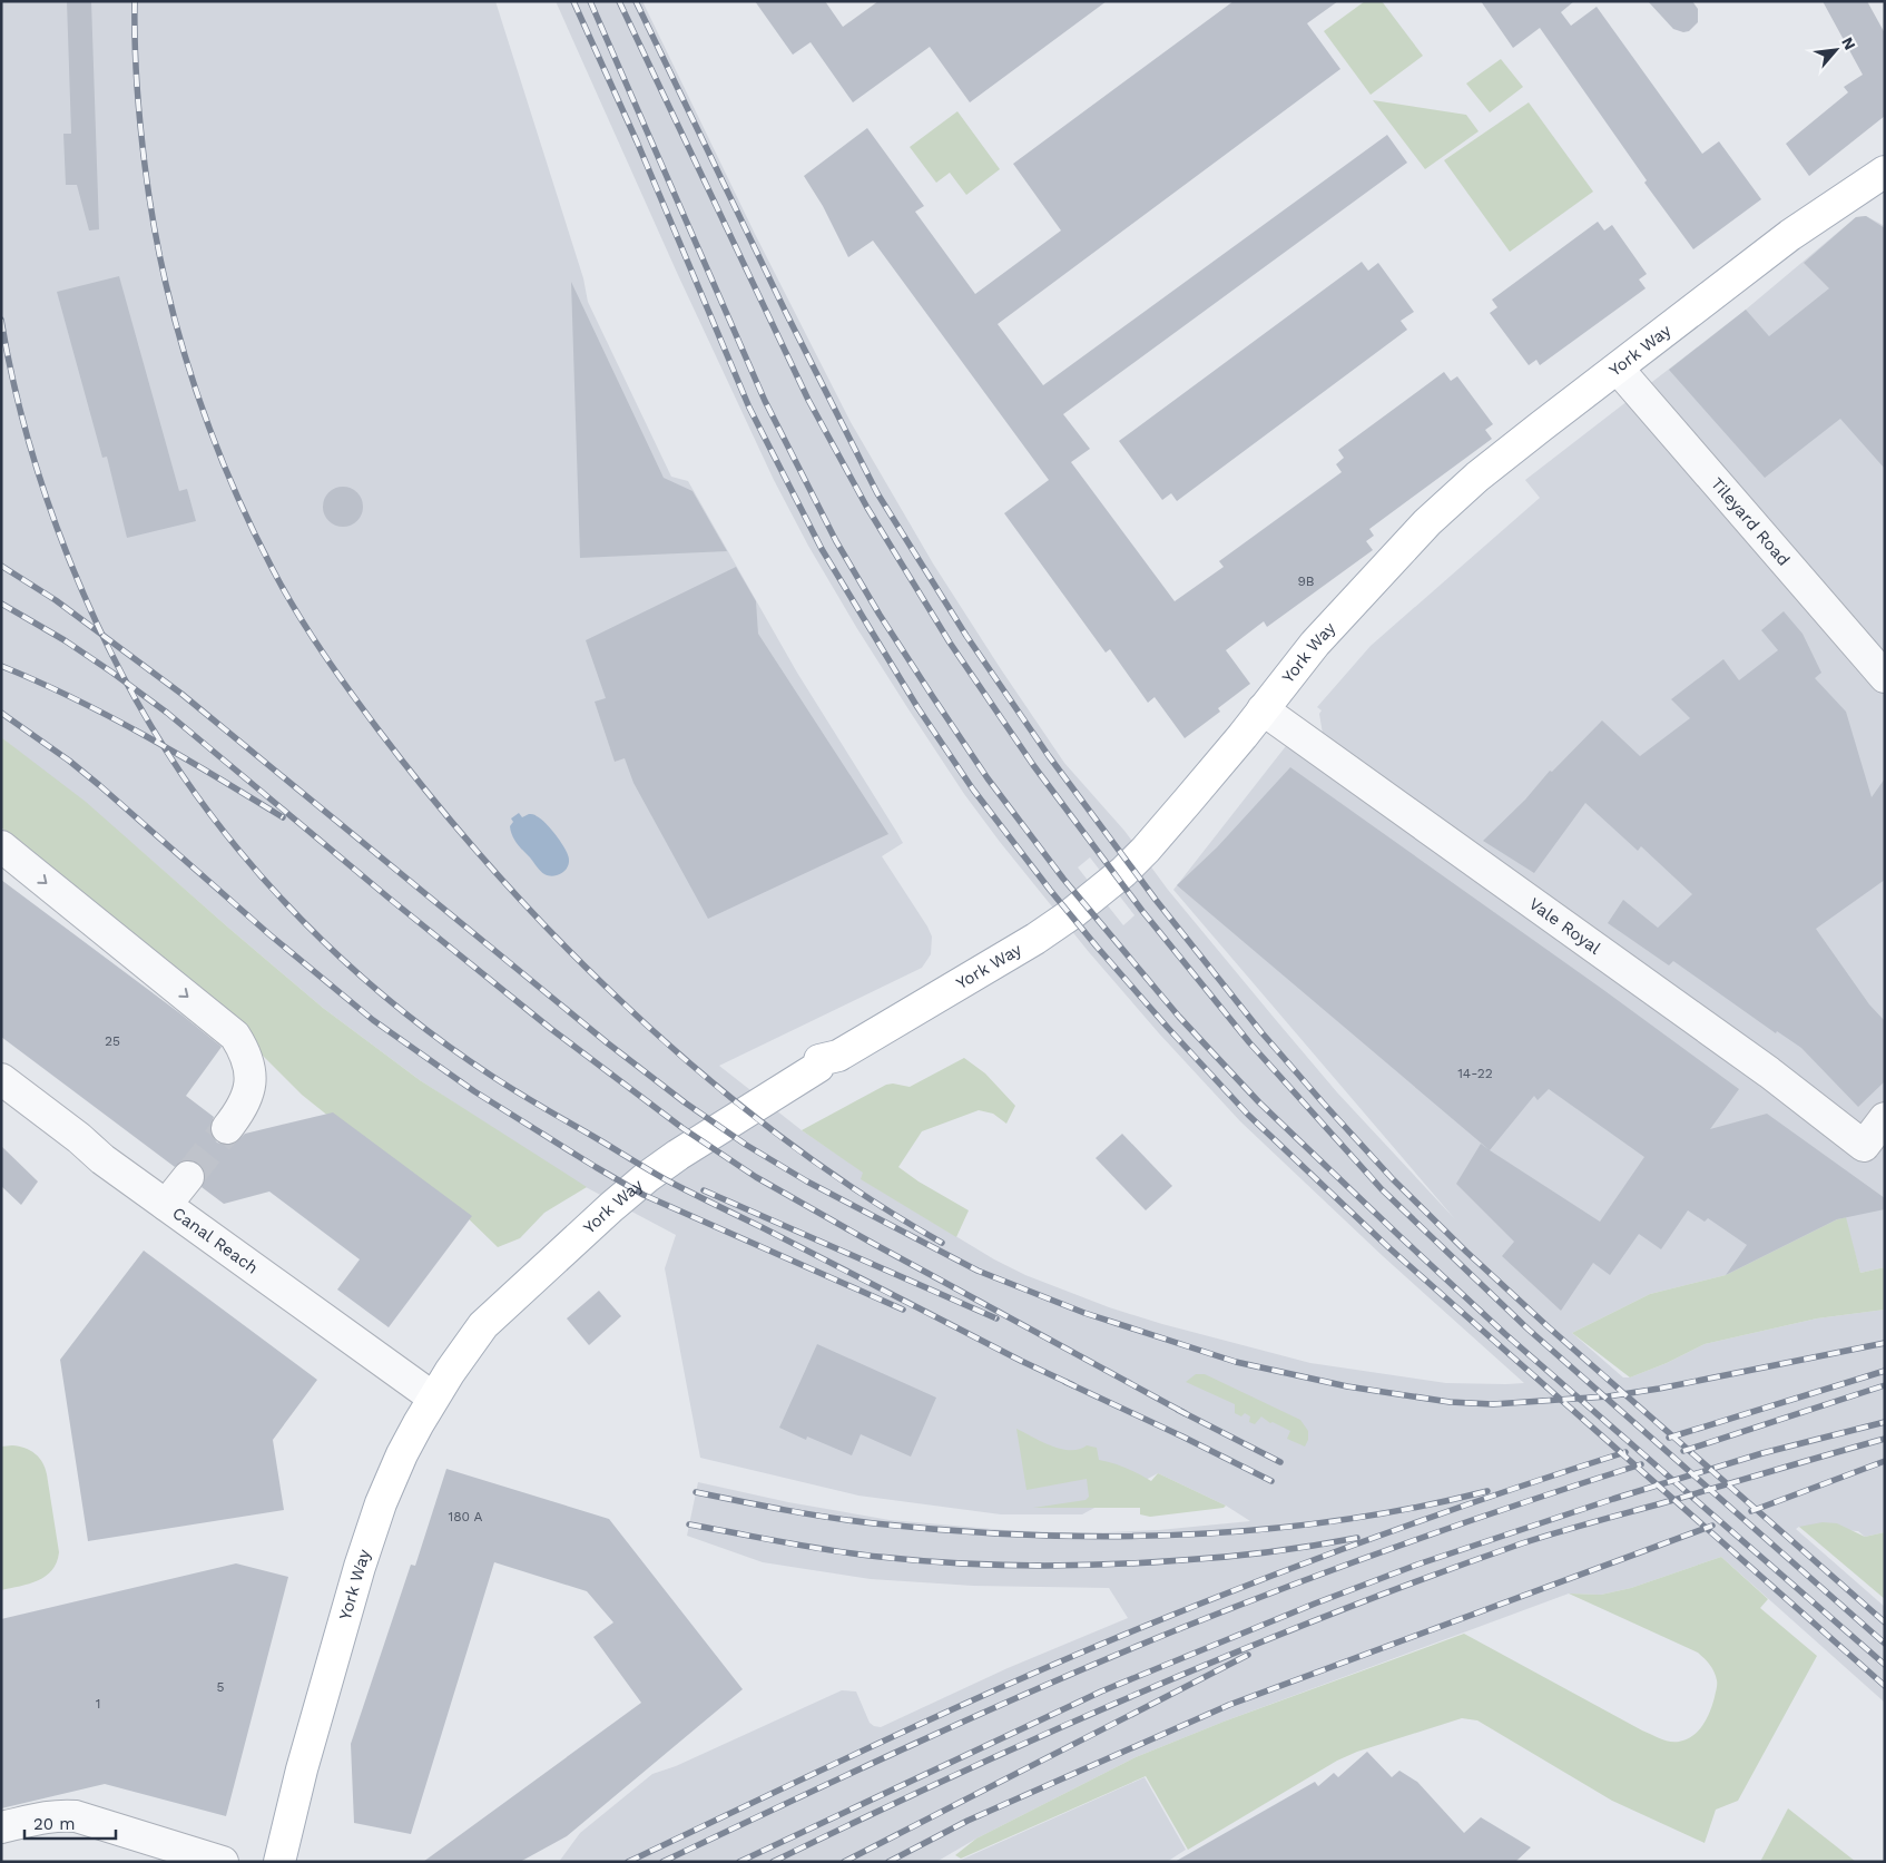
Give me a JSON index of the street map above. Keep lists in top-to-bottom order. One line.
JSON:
{"streets":{"main road":["York Way"],"street":["Tileyard Road","Vale Royal","Canal Reach"]},"crossings":[["York Way","Tileyard Road"],["York Way","Vale Royal"],["York Way","Canal Reach"]],"house_numbers":["9B","25","14-22","180 A","5","1"],"scale_bar":"20 m","north":"top right"}
